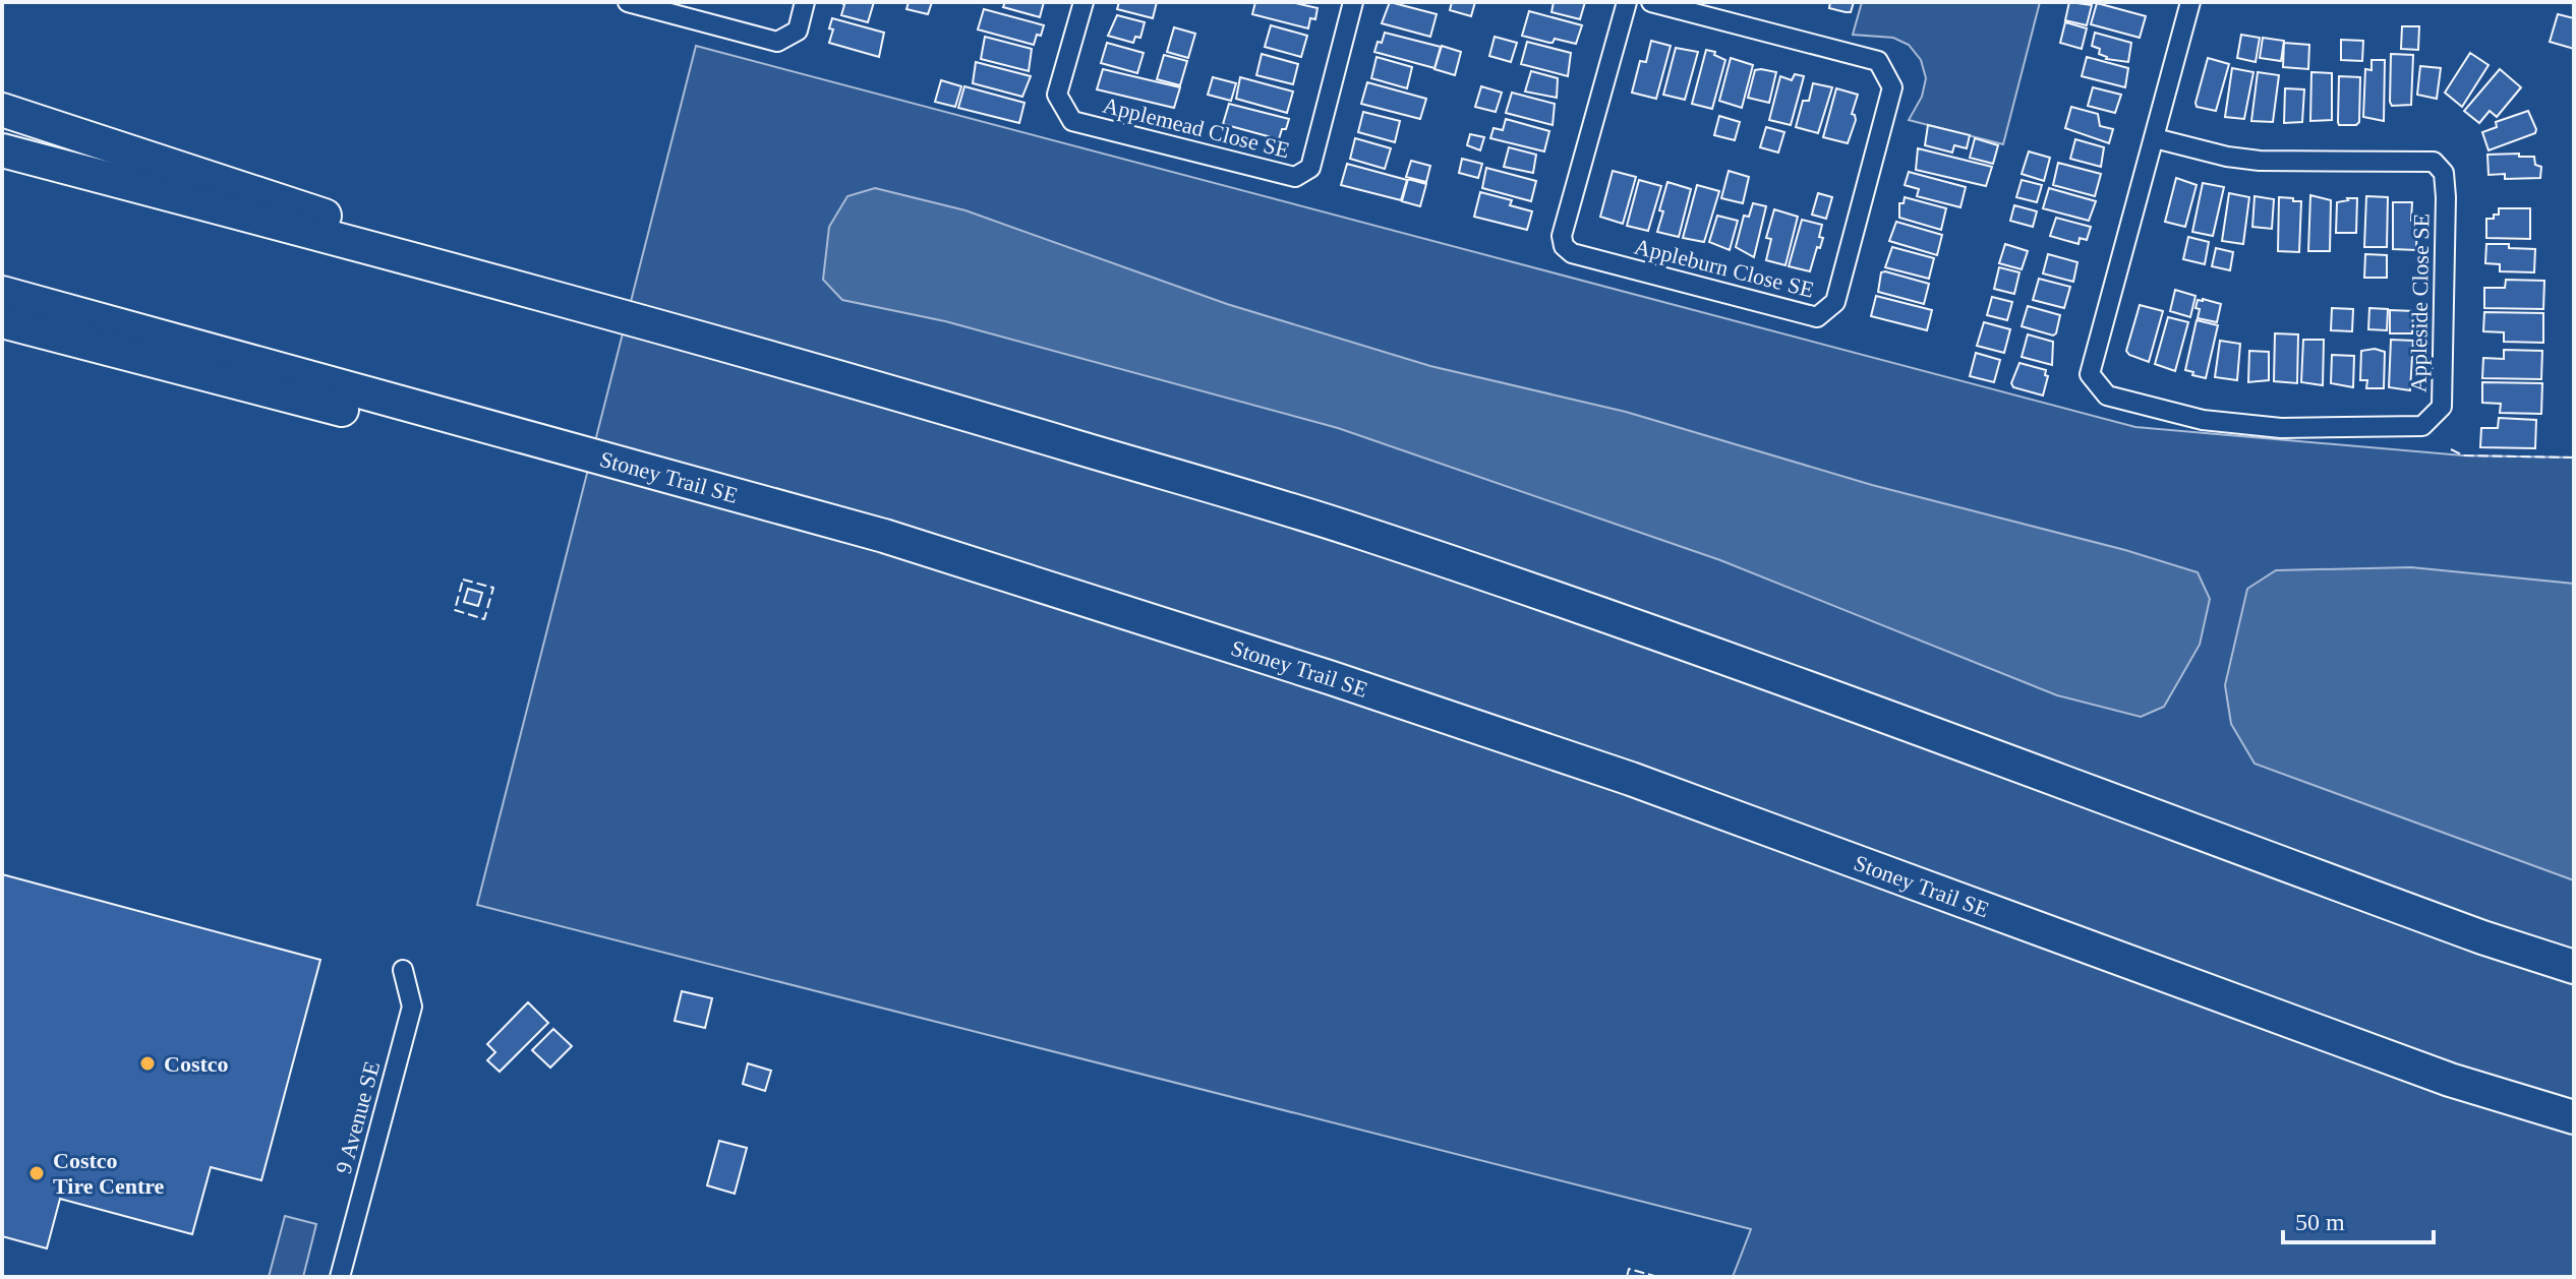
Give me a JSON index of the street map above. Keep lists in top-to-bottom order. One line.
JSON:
{"streets":{"highway":["Stoney Trail SE"],"street":["Applemead Close SE","Appleburn Close SE","Appleside Close SE","9 Avenue SE"]},"places":["Costco","Costco Tire Centre"],"scale_bar":"50 m"}
